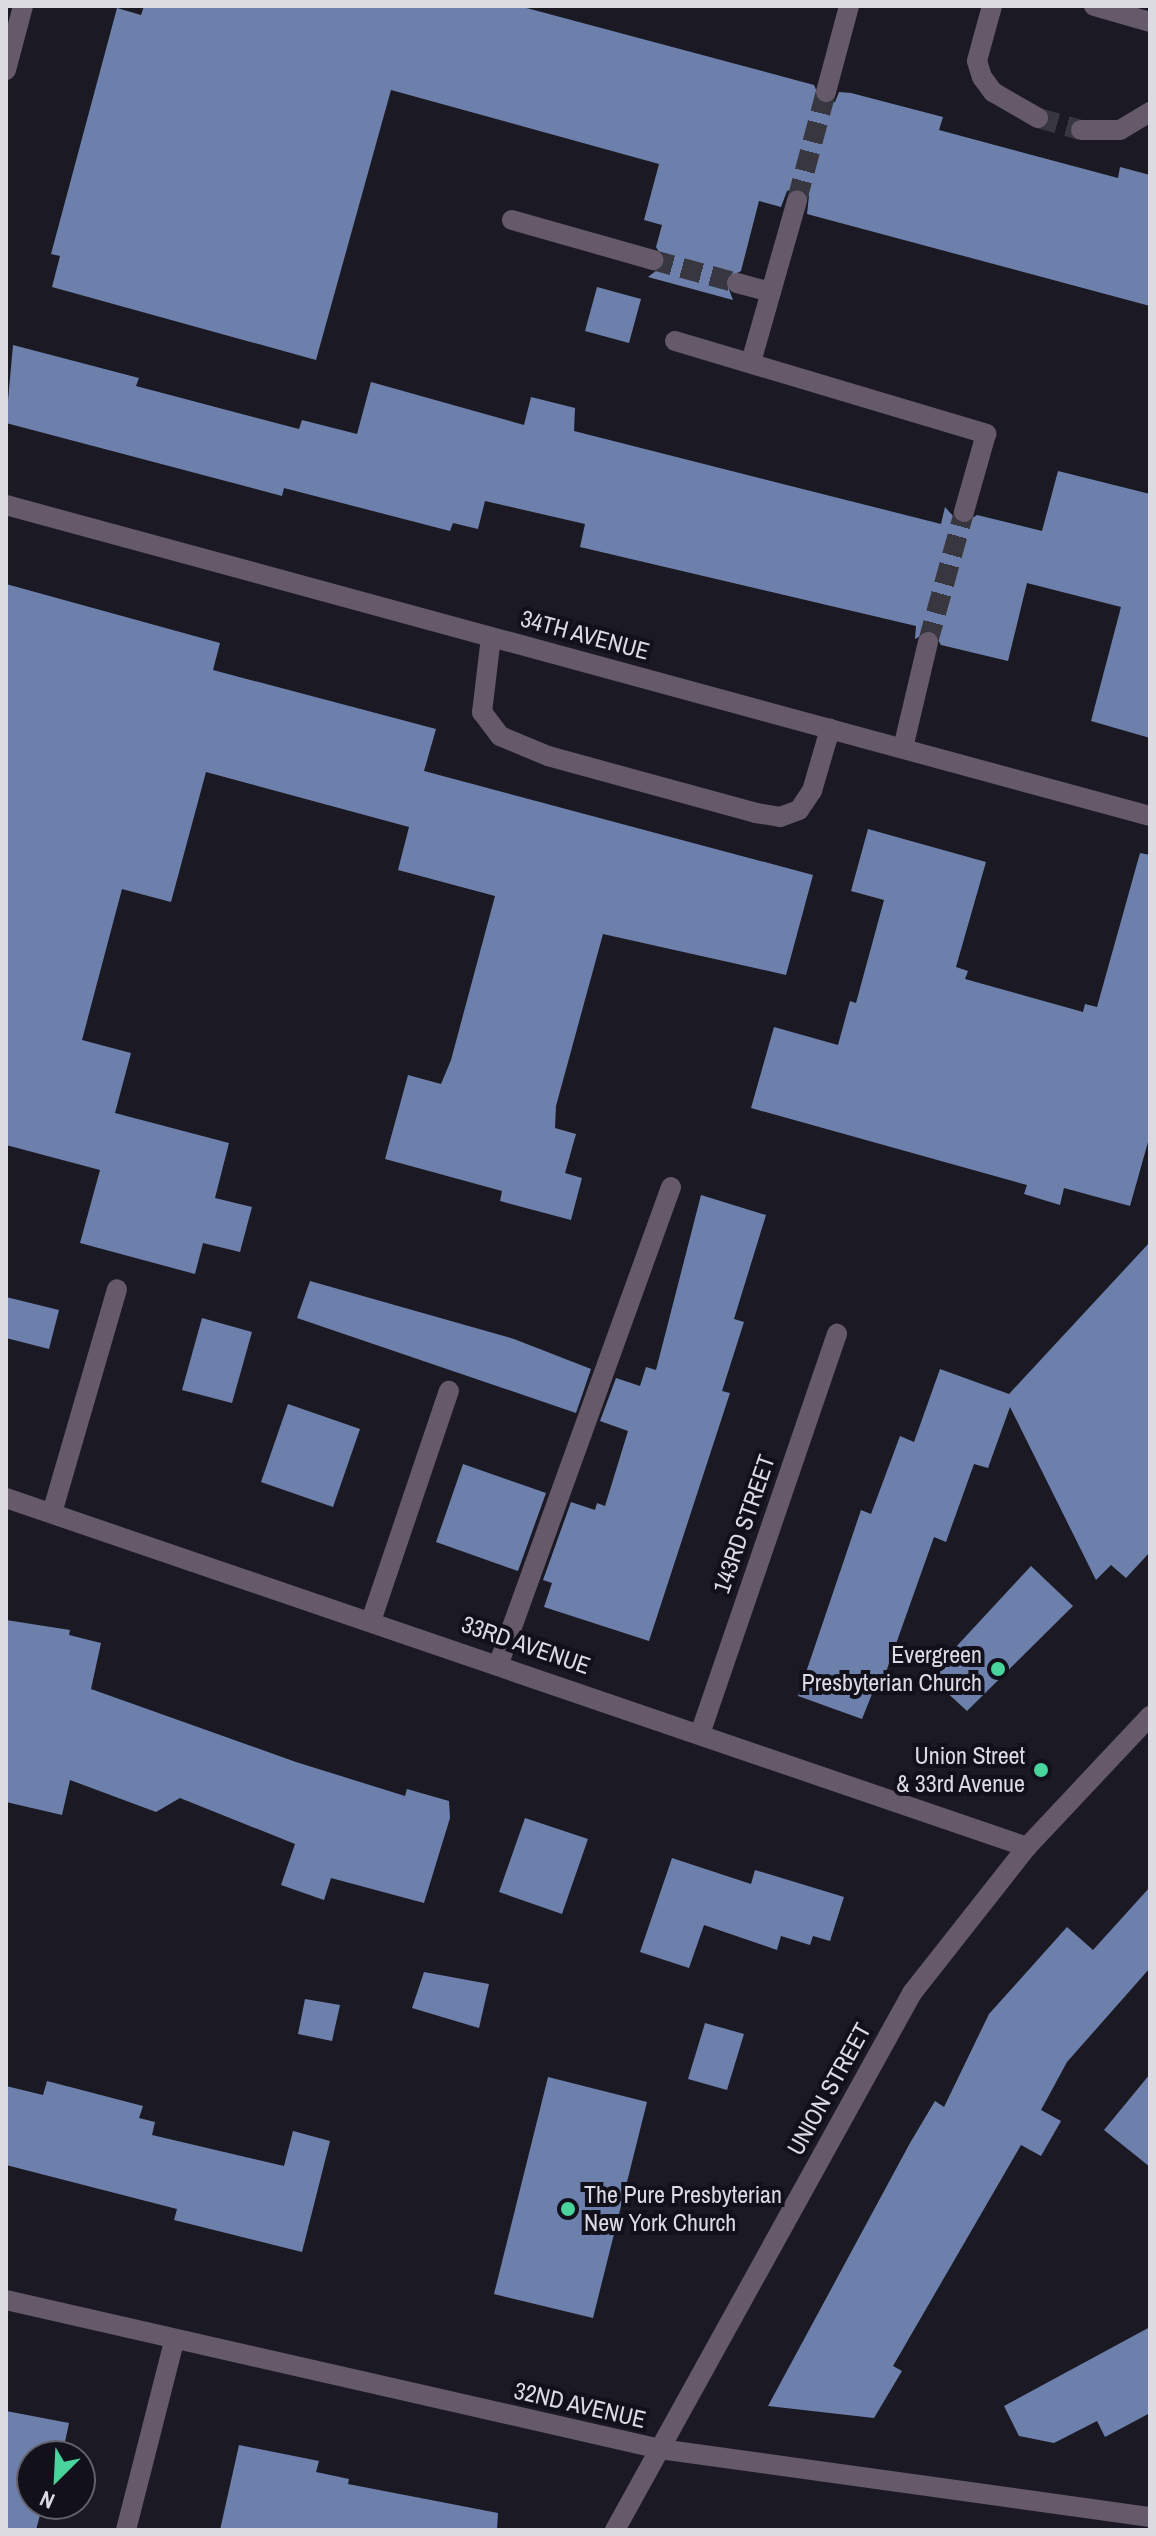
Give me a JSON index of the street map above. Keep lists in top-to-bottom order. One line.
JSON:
{"streets":{"street":["34TH AVENUE","143RD STREET","33RD AVENUE","UNION STREET","32ND AVENUE"]},"crossings":[["143RD STREET","33RD AVENUE"],["33RD AVENUE","UNION STREET"],["UNION STREET","32ND AVENUE"]],"places":["Evergreen Presbyterian Church","Union Street & 33rd Avenue","The Pure Presbyterian New York Church"],"north":"bottom left"}
